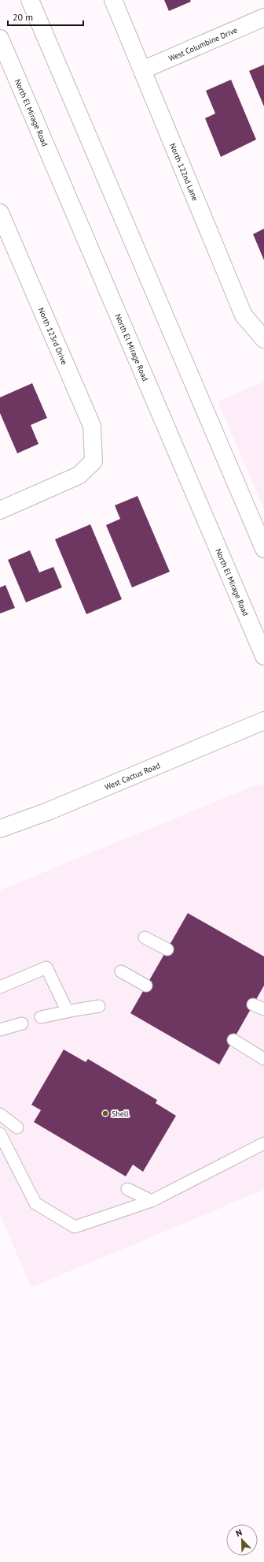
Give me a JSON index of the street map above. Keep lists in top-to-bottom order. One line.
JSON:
{"streets":{"main road":["West Columbine Drive","North El Mirage Road","North 122nd Lane","North 123rd Drive","West Cactus Road"]},"crossings":[["West Columbine Drive","North 122nd Lane"]],"places":["Shell"],"scale_bar":"20 m","north":"top left"}
